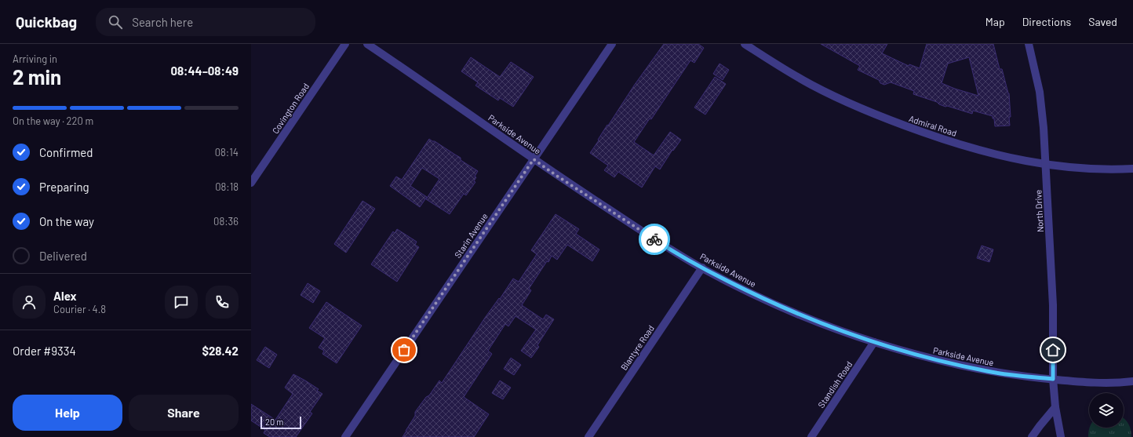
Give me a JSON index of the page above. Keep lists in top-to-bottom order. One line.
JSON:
{"streets":{"street":["Covington Road","Admiral Road","Parkside Avenue","North Drive","Starin Avenue","Blantyre Road","Standish Road"]},"crossings":[["Admiral Road","North Drive"],["Parkside Avenue","North Drive"],["Parkside Avenue","Starin Avenue"],["Parkside Avenue","Blantyre Road"],["Parkside Avenue","Standish Road"]],"scale_bar":"20 m","page":{"header":"Quickbag","search":"Search here","nav":["Map","Directions","Saved"],"heading":["2 min","Arriving in","08:44–08:49"],"panel":["Alex","Courier · 4.8","Order #9334","$28.42"],"bar":"On the way · 220 m","list":[["Confirmed","08:14"],["Preparing","08:18"],["On the way","08:36"],"Delivered"],"buttons":["Help","Share"],"scale":"20 m"}}
